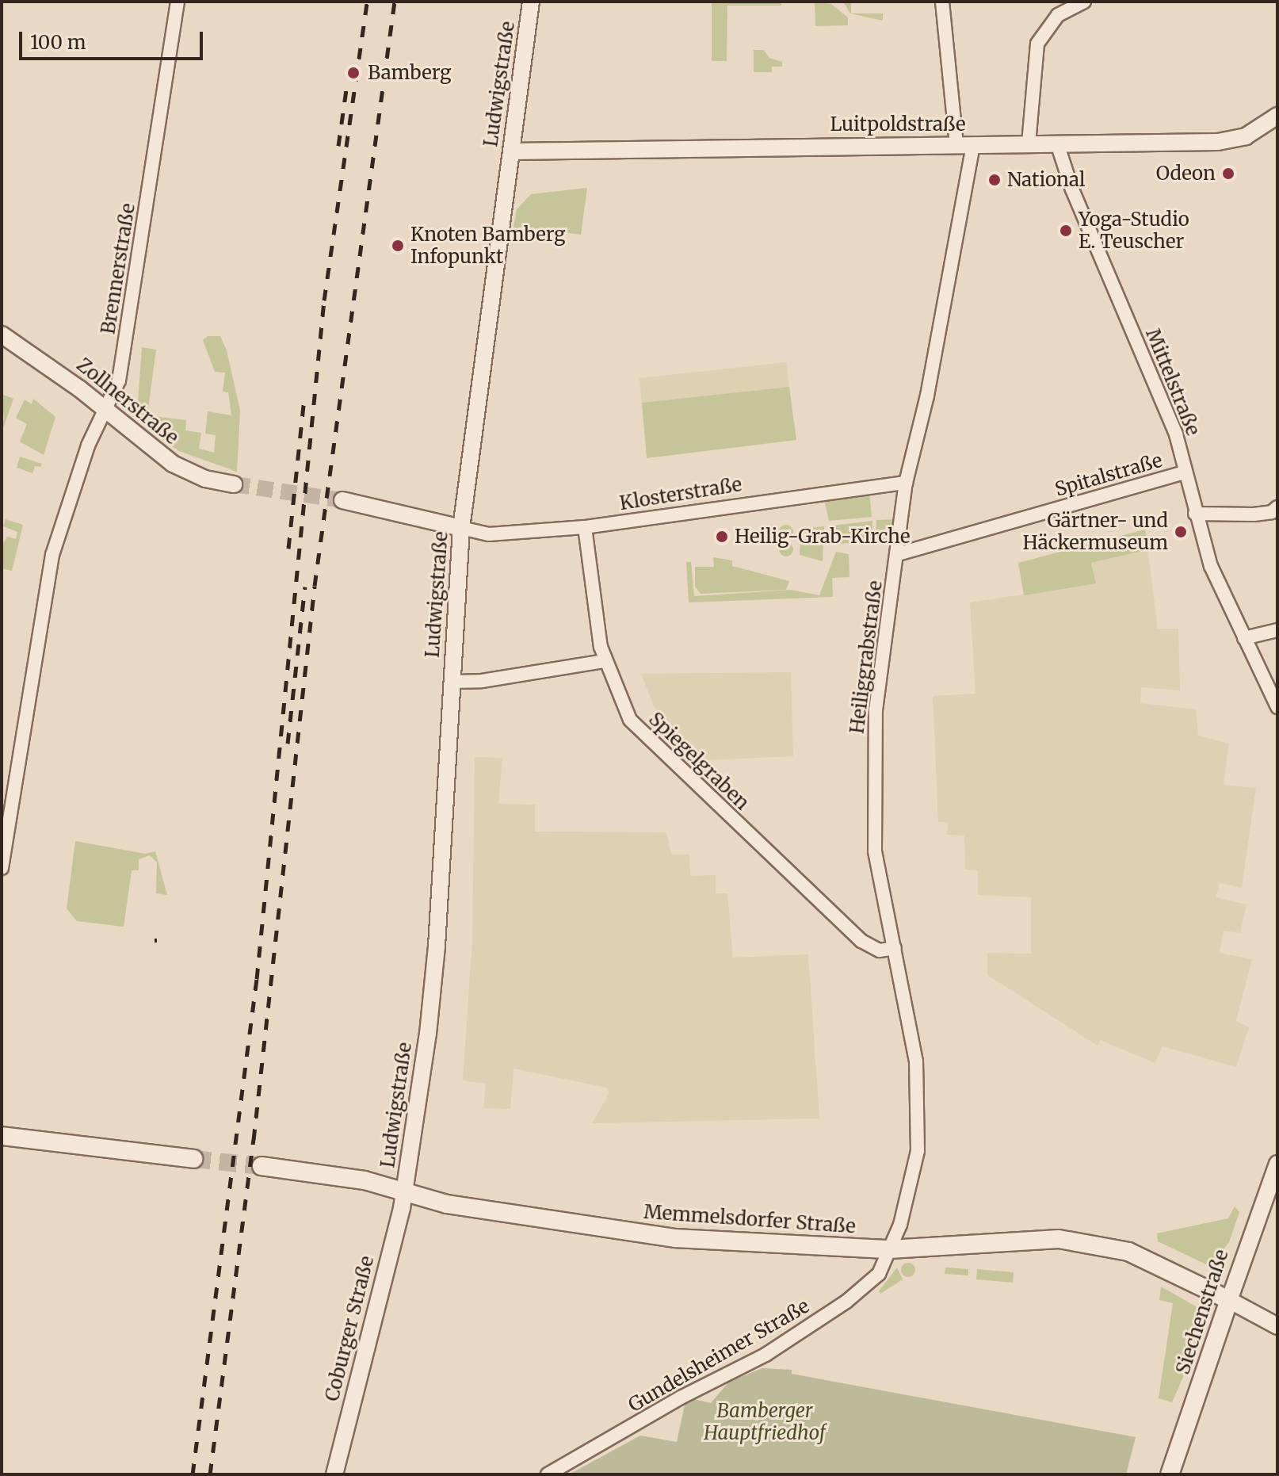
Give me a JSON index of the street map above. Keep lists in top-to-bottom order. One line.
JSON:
{"streets":{"main road":["Memmelsdorfer Straße","Siechenstraße"],"street":["Ludwigstraße","Luitpoldstraße","Brennerstraße","Mittelstraße","Zollnerstraße","Spitalstraße","Klosterstraße","Heiliggrabstraße","Spiegelgraben","Coburger Straße","Gundelsheimer Straße"]},"crossings":[["Ludwigstraße","Luitpoldstraße"],["Ludwigstraße","Klosterstraße"],["Ludwigstraße","Memmelsdorfer Straße"],["Ludwigstraße","Coburger Straße"],["Luitpoldstraße","Mittelstraße"],["Luitpoldstraße","Heiliggrabstraße"],["Brennerstraße","Zollnerstraße"],["Mittelstraße","Spitalstraße"],["Spitalstraße","Heiliggrabstraße"],["Klosterstraße","Heiliggrabstraße"],["Klosterstraße","Spiegelgraben"],["Heiliggrabstraße","Spiegelgraben"],["Heiliggrabstraße","Memmelsdorfer Straße"],["Heiliggrabstraße","Gundelsheimer Straße"],["Memmelsdorfer Straße","Siechenstraße"],["Memmelsdorfer Straße","Coburger Straße"],["Memmelsdorfer Straße","Gundelsheimer Straße"]],"parks":["Bamberger Hauptfriedhof"],"places":["Bamberg","Odeon","National","Yoga-Studio E. Teuscher","Knoten Bamberg Infopunkt","Gärtner- und Häckermuseum","Heilig-Grab-Kirche"],"scale_bar":"100 m"}
